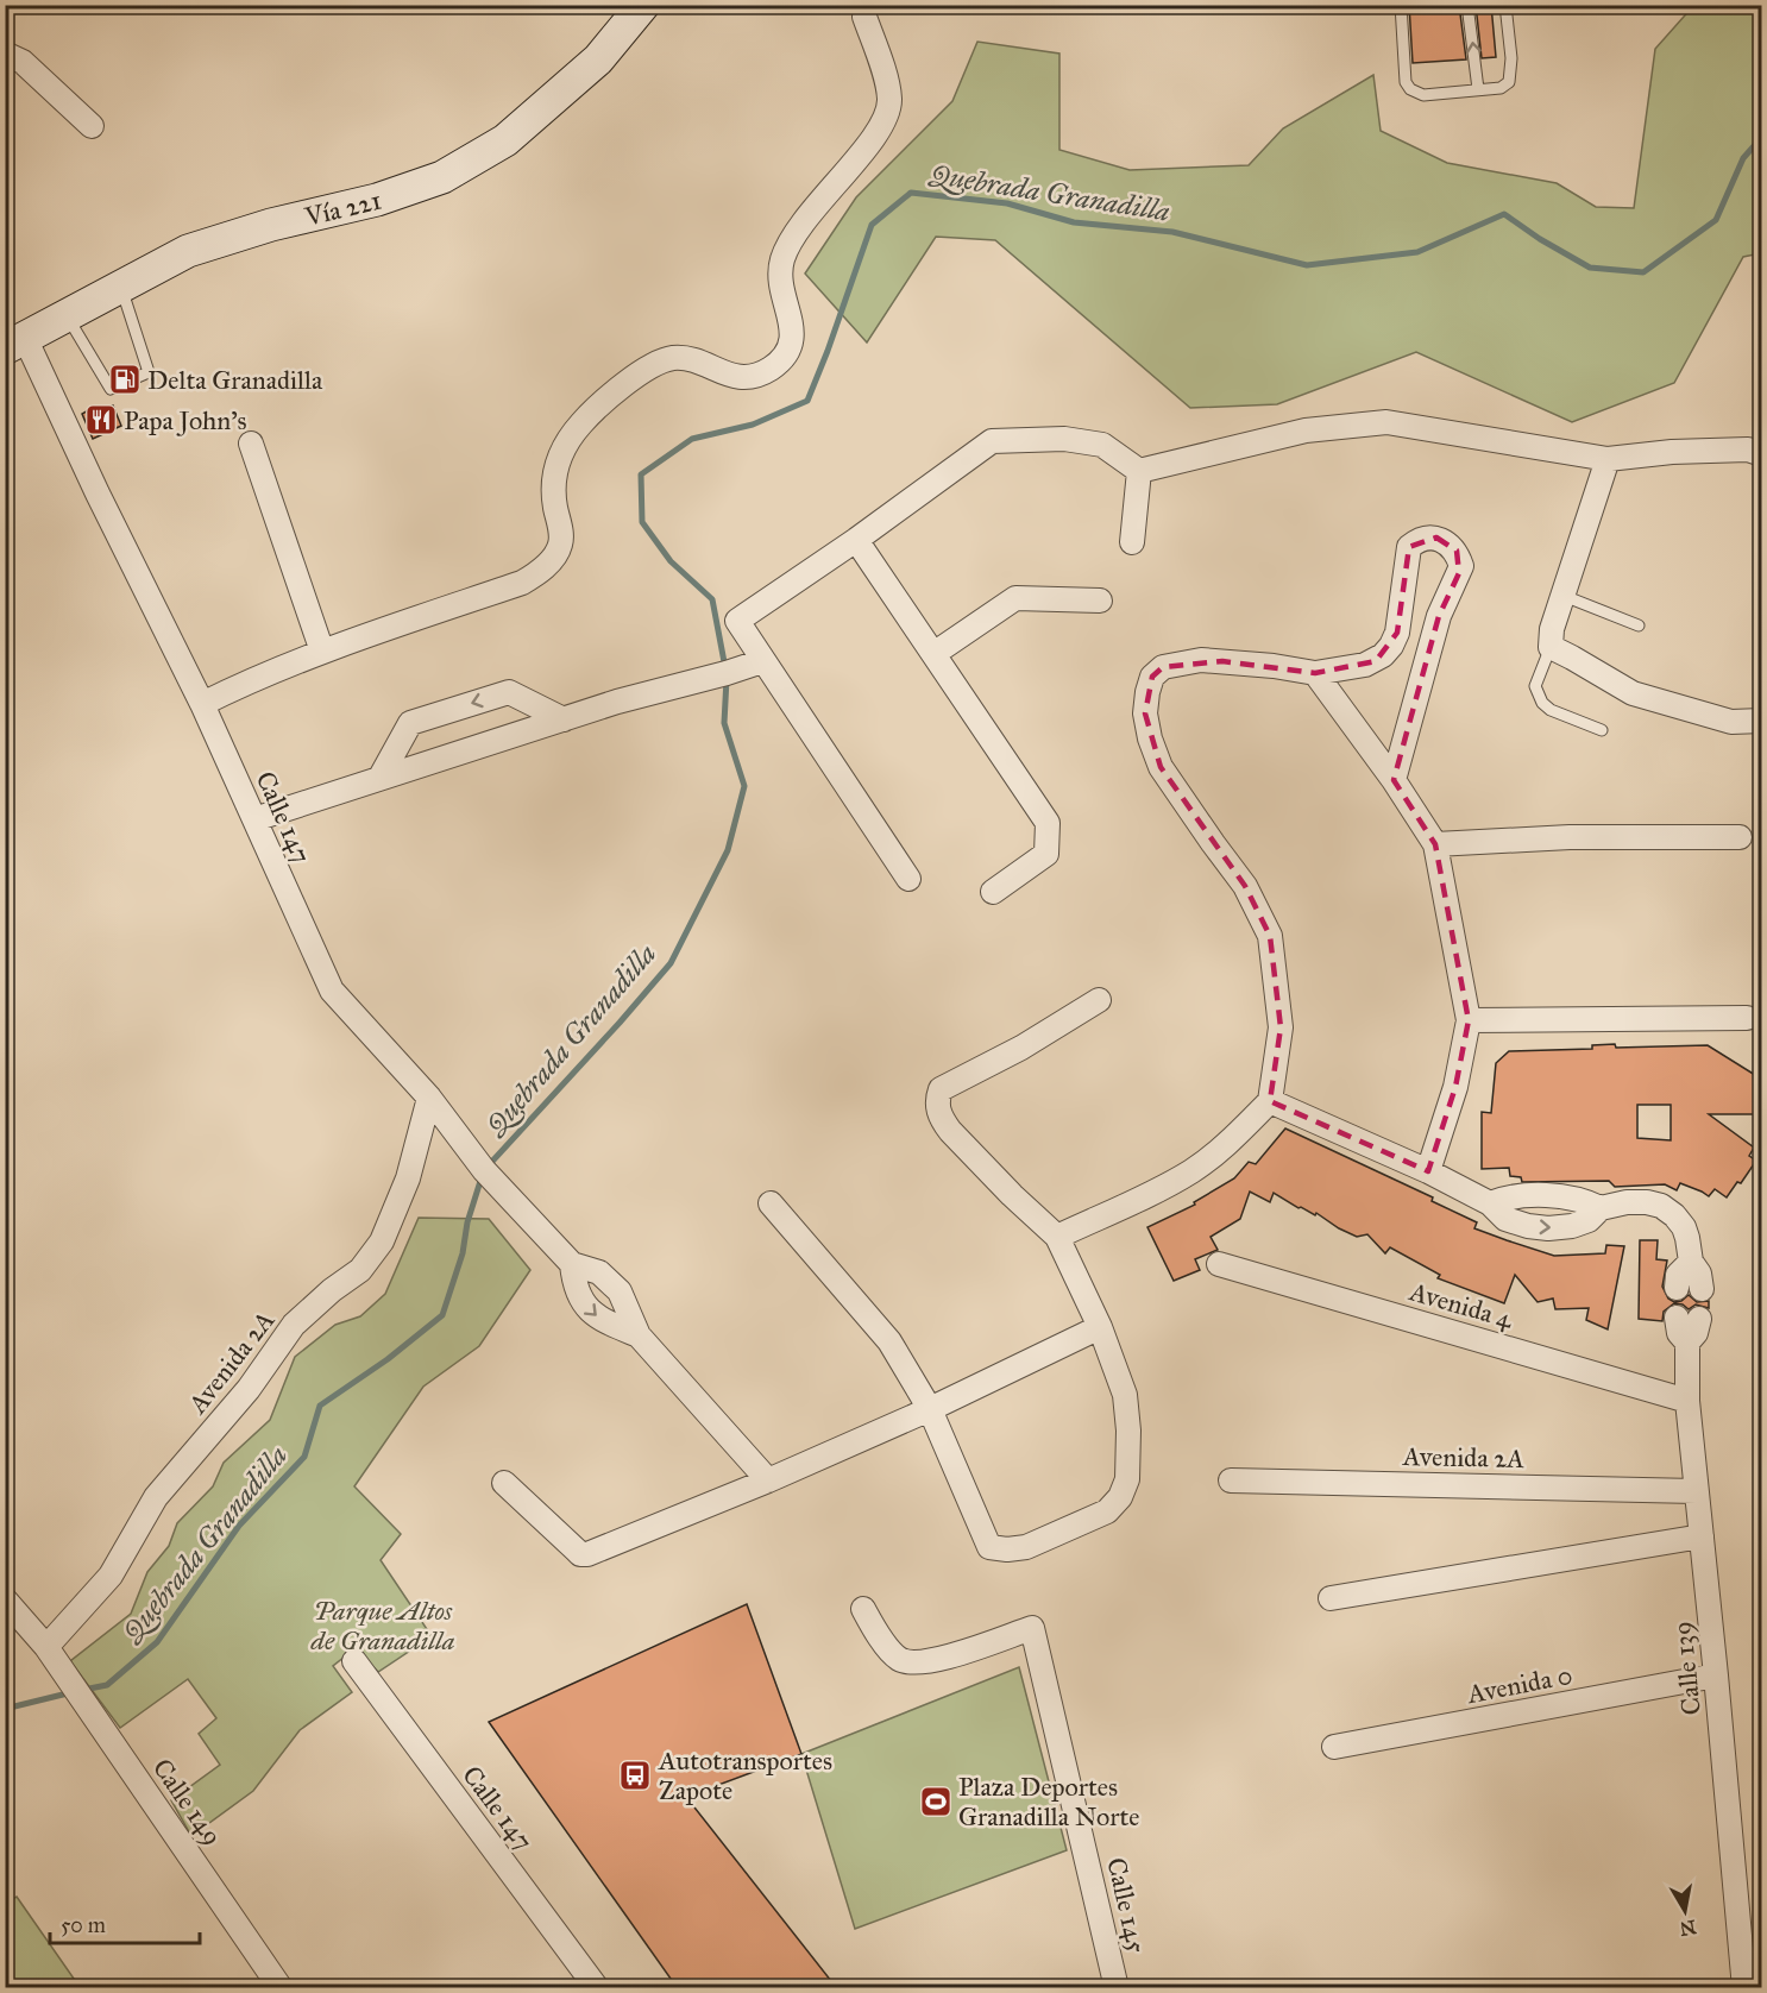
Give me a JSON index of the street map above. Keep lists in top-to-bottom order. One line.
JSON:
{"streets":{"main road":["Vía 221"],"street":["Calle 147","Avenida 4","Avenida 2A","Calle 139","Avenida 0","Calle 149","Calle 145"]},"crossings":[["Vía 221","Calle 147"],["Calle 147","Avenida 2A"],["Avenida 4","Calle 139"],["Avenida 2A","Calle 139"],["Avenida 2A","Calle 149"],["Calle 139","Avenida 0"]],"water":["Quebrada Granadilla"],"parks":["Parque Altos de Granadilla"],"places":{"fuel station":["Delta Granadilla"],"restaurant":["Papa John's"],"bus stop":["Autotransportes Zapote"],"sports":["Plaza Deportes Granadilla Norte"]},"scale_bar":"50 m","north":"bottom"}
